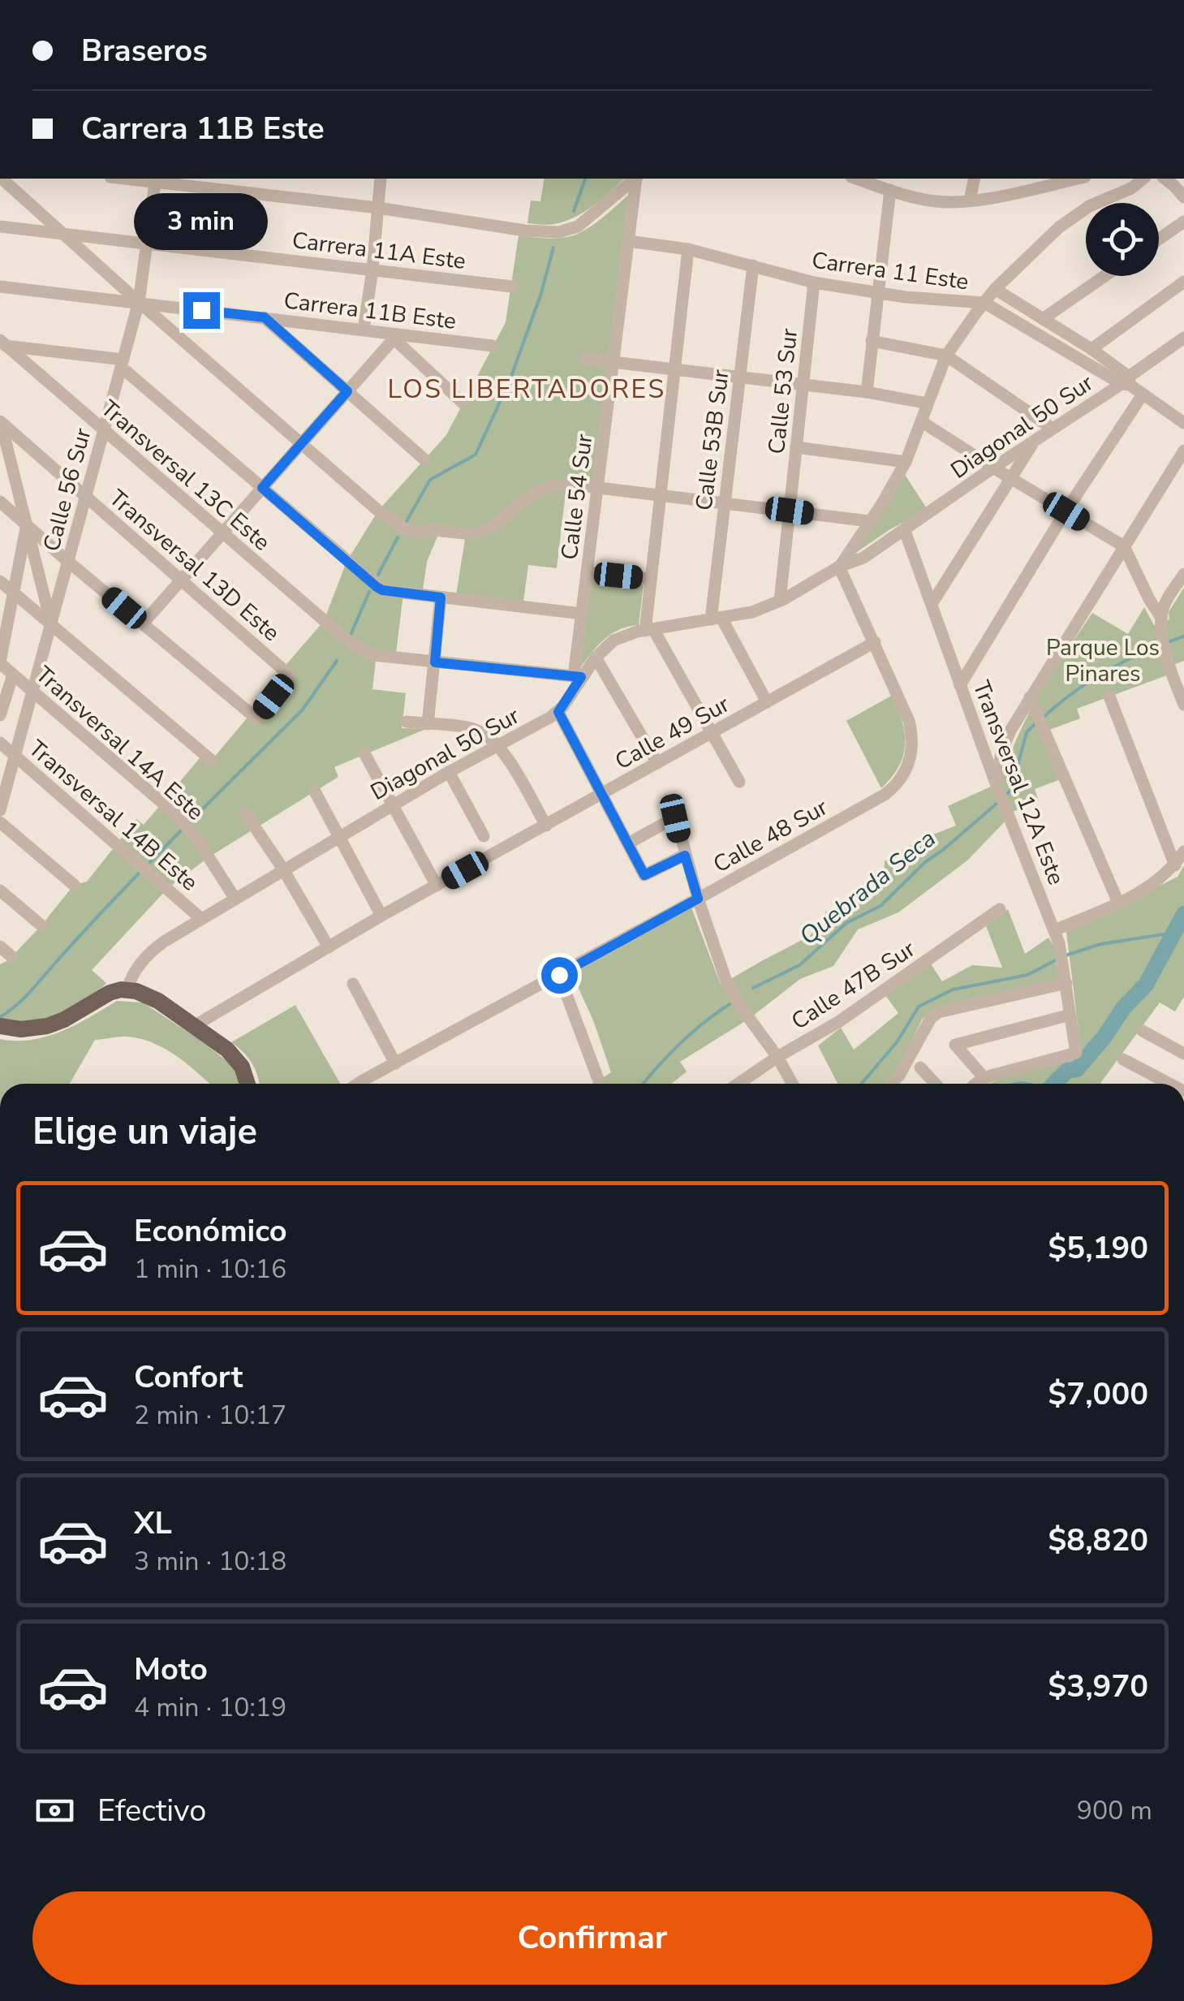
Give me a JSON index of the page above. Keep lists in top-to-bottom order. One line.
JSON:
{"streets":{"street":["Carrera 11A Este","Carrera 11 Este","Carrera 11B Este","Calle 53 Sur","Diagonal 50 Sur","Calle 53B Sur","Transversal 13C Este","Calle 56 Sur","Calle 54 Sur","Transversal 13D Este","Calle 49 Sur","Transversal 14A Este","Transversal 12A Este","Transversal 14B Este","Calle 48 Sur","Calle 47B Sur"]},"crossings":[["Carrera 11A Este","Calle 56 Sur"],["Carrera 11 Este","Calle 53 Sur"],["Carrera 11 Este","Diagonal 50 Sur"],["Carrera 11 Este","Calle 53B Sur"],["Carrera 11 Este","Calle 54 Sur"],["Carrera 11B Este","Calle 56 Sur"],["Calle 53 Sur","Diagonal 50 Sur"],["Diagonal 50 Sur","Calle 53B Sur"],["Diagonal 50 Sur","Transversal 13C Este"],["Diagonal 50 Sur","Calle 54 Sur"],["Diagonal 50 Sur","Transversal 14A Este"],["Diagonal 50 Sur","Transversal 12A Este"],["Diagonal 50 Sur","Transversal 14B Este"],["Transversal 13C Este","Calle 56 Sur"],["Transversal 13C Este","Calle 54 Sur"],["Calle 56 Sur","Transversal 13D Este"],["Calle 56 Sur","Transversal 14A Este"],["Calle 56 Sur","Transversal 14B Este"],["Calle 49 Sur","Calle 48 Sur"]],"districts":["LOS LIBERTADORES"],"water":["Quebrada Seca"],"parks":["Parque Los Pinares"],"page":{"banner":["Braseros","Carrera 11B Este"],"bubble":"3 min","heading":"Elige un viaje","list":[{"name":"Económico","note":"1 min · 10:16","value":"$5,190"},{"name":"Confort","note":"2 min · 10:17","value":"$7,000"},{"name":"XL","note":"3 min · 10:18","value":"$8,820"},{"name":"Moto","note":"4 min · 10:19","value":"$3,970"}],"pay":["Efectivo","900 m"],"buttons":"Confirmar"}}
